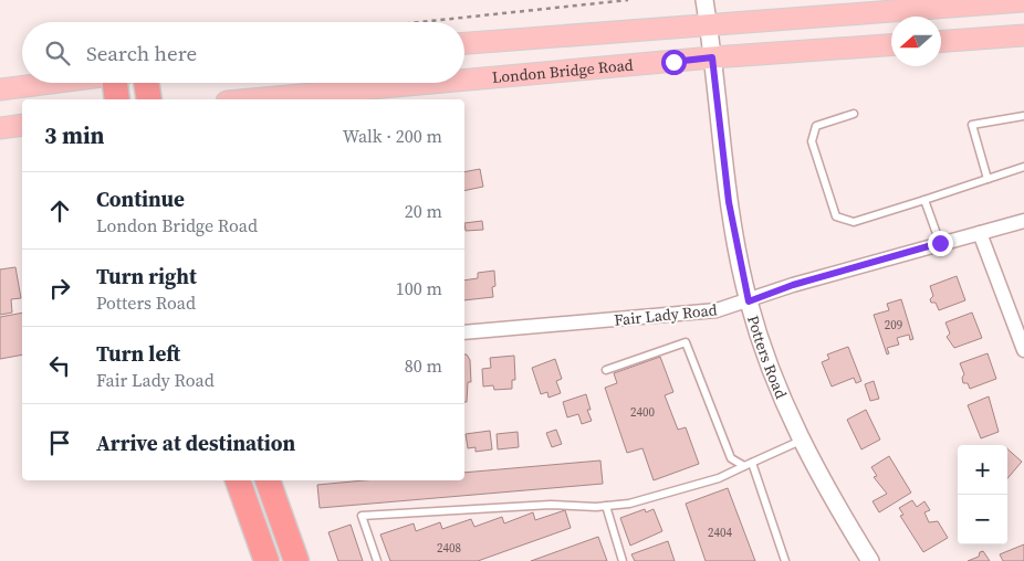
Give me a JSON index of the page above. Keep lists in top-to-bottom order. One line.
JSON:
{"streets":{"main road":["London Bridge Road"],"street":["Fair Lady Road","Potters Road"]},"crossings":[["London Bridge Road","Potters Road"],["Fair Lady Road","Potters Road"]],"house_numbers":["209","2400","2404","2408"],"north":"left","page":{"search":"Search here","heading":["3 min","Walk · 200 m"],"list":[["Continue","London Bridge Road","20 m"],["Turn right","Potters Road","100 m"],["Turn left","Fair Lady Road","80 m"],"Arrive at destination"],"map_buttons":["+","−"]}}
